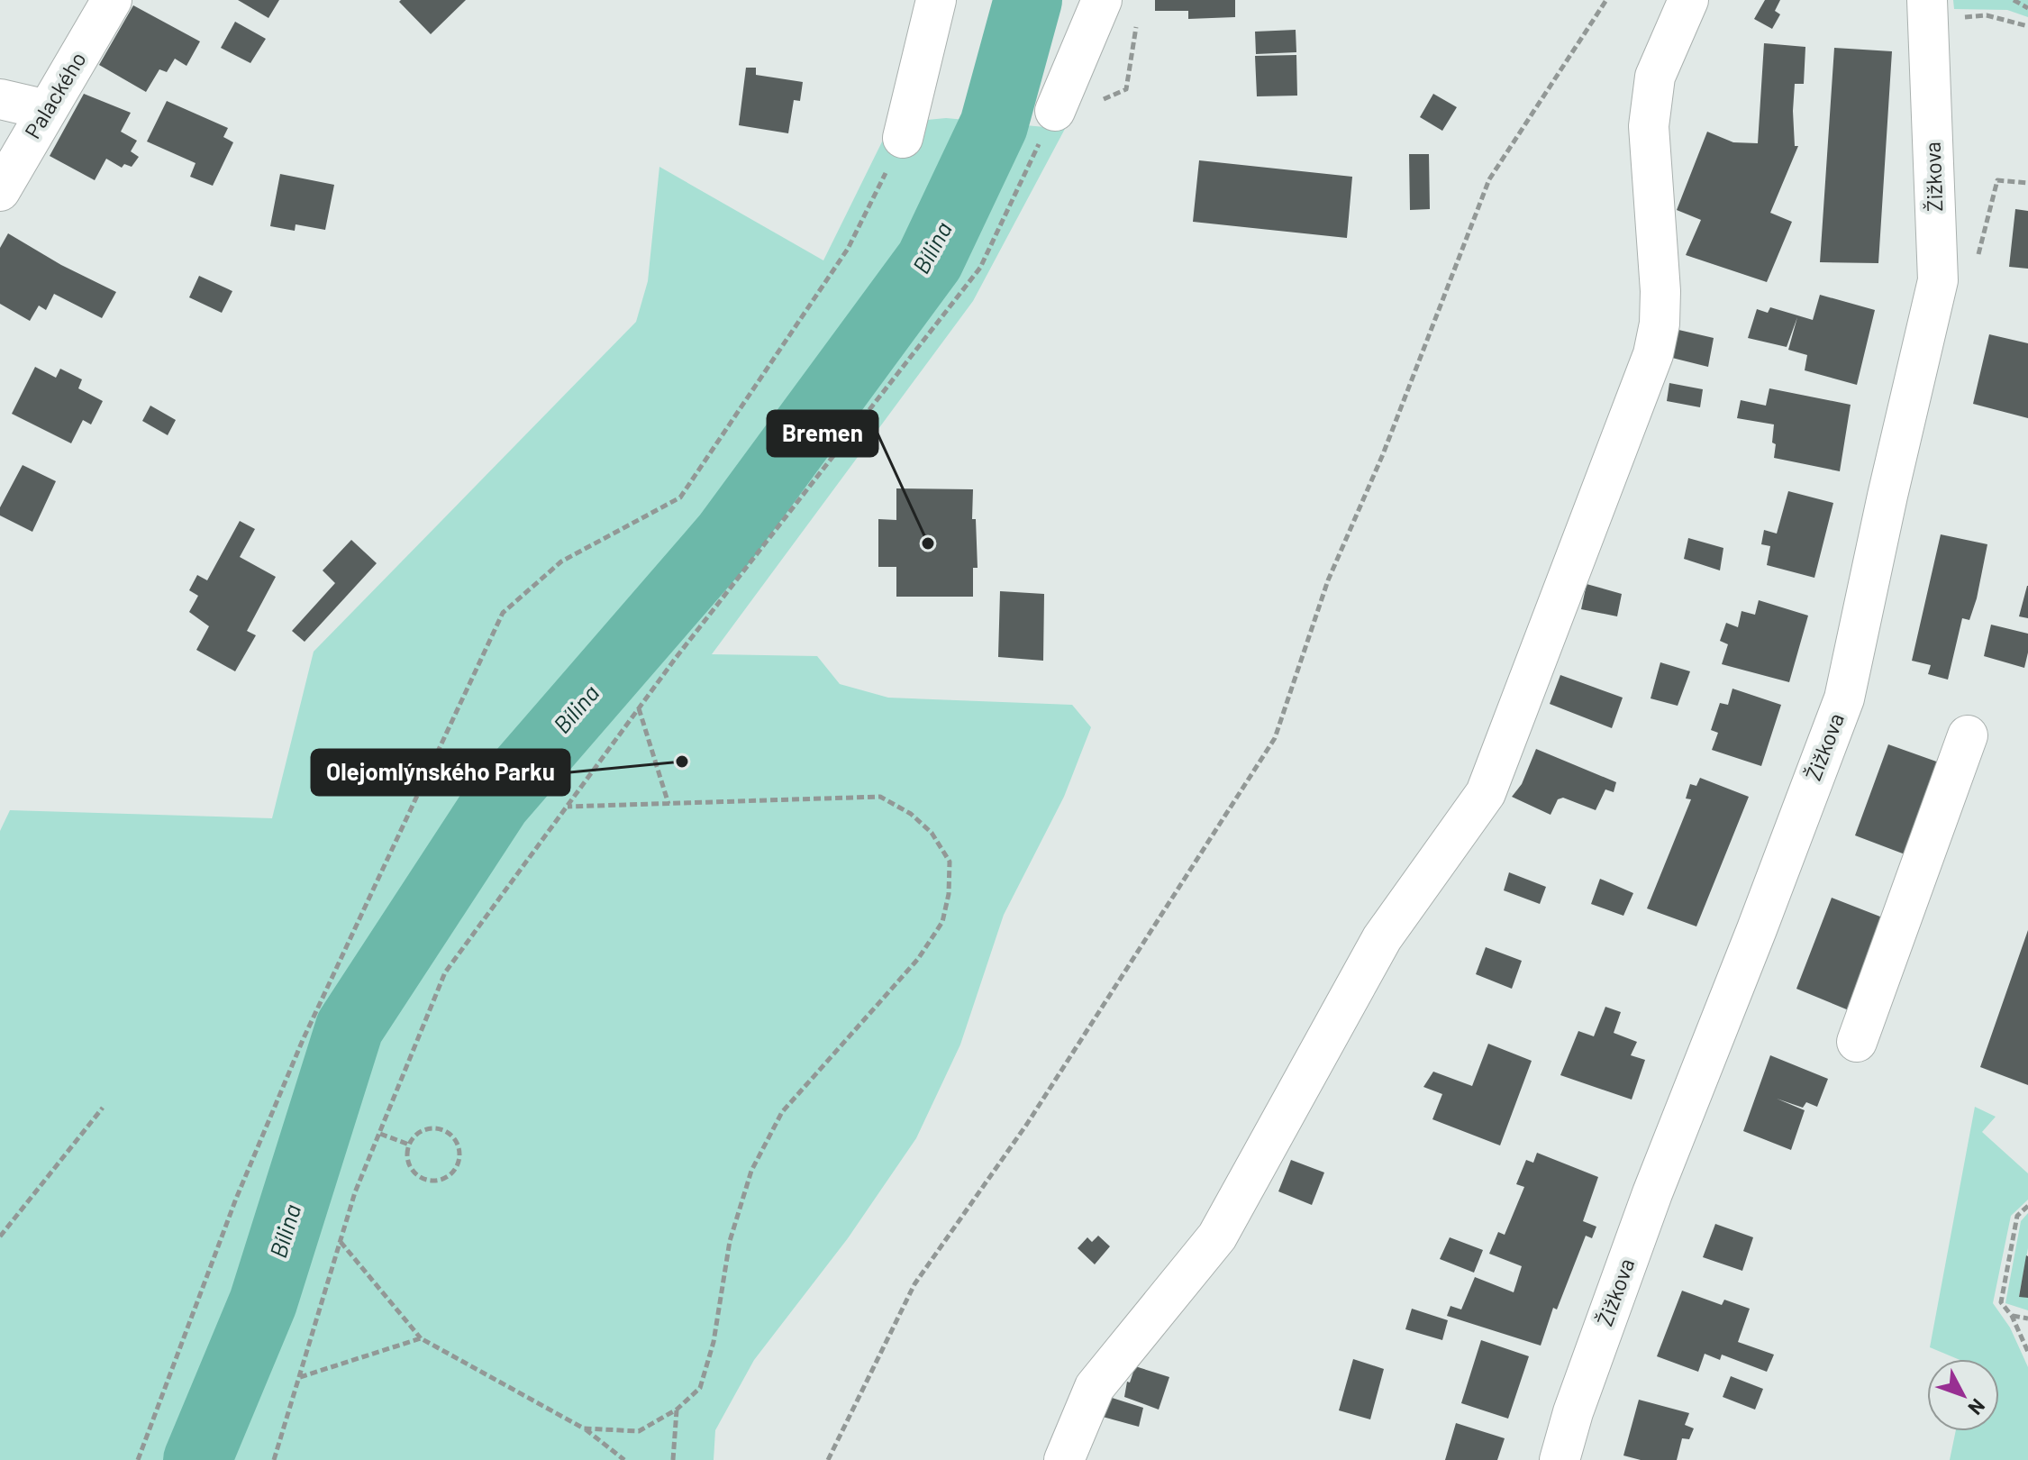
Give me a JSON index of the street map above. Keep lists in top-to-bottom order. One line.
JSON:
{"streets":{"street":["Palackého","Žižkova"]},"water":["Bílina"],"places":["Bremen","Olejomlýnského Parku"],"north":"bottom right"}
